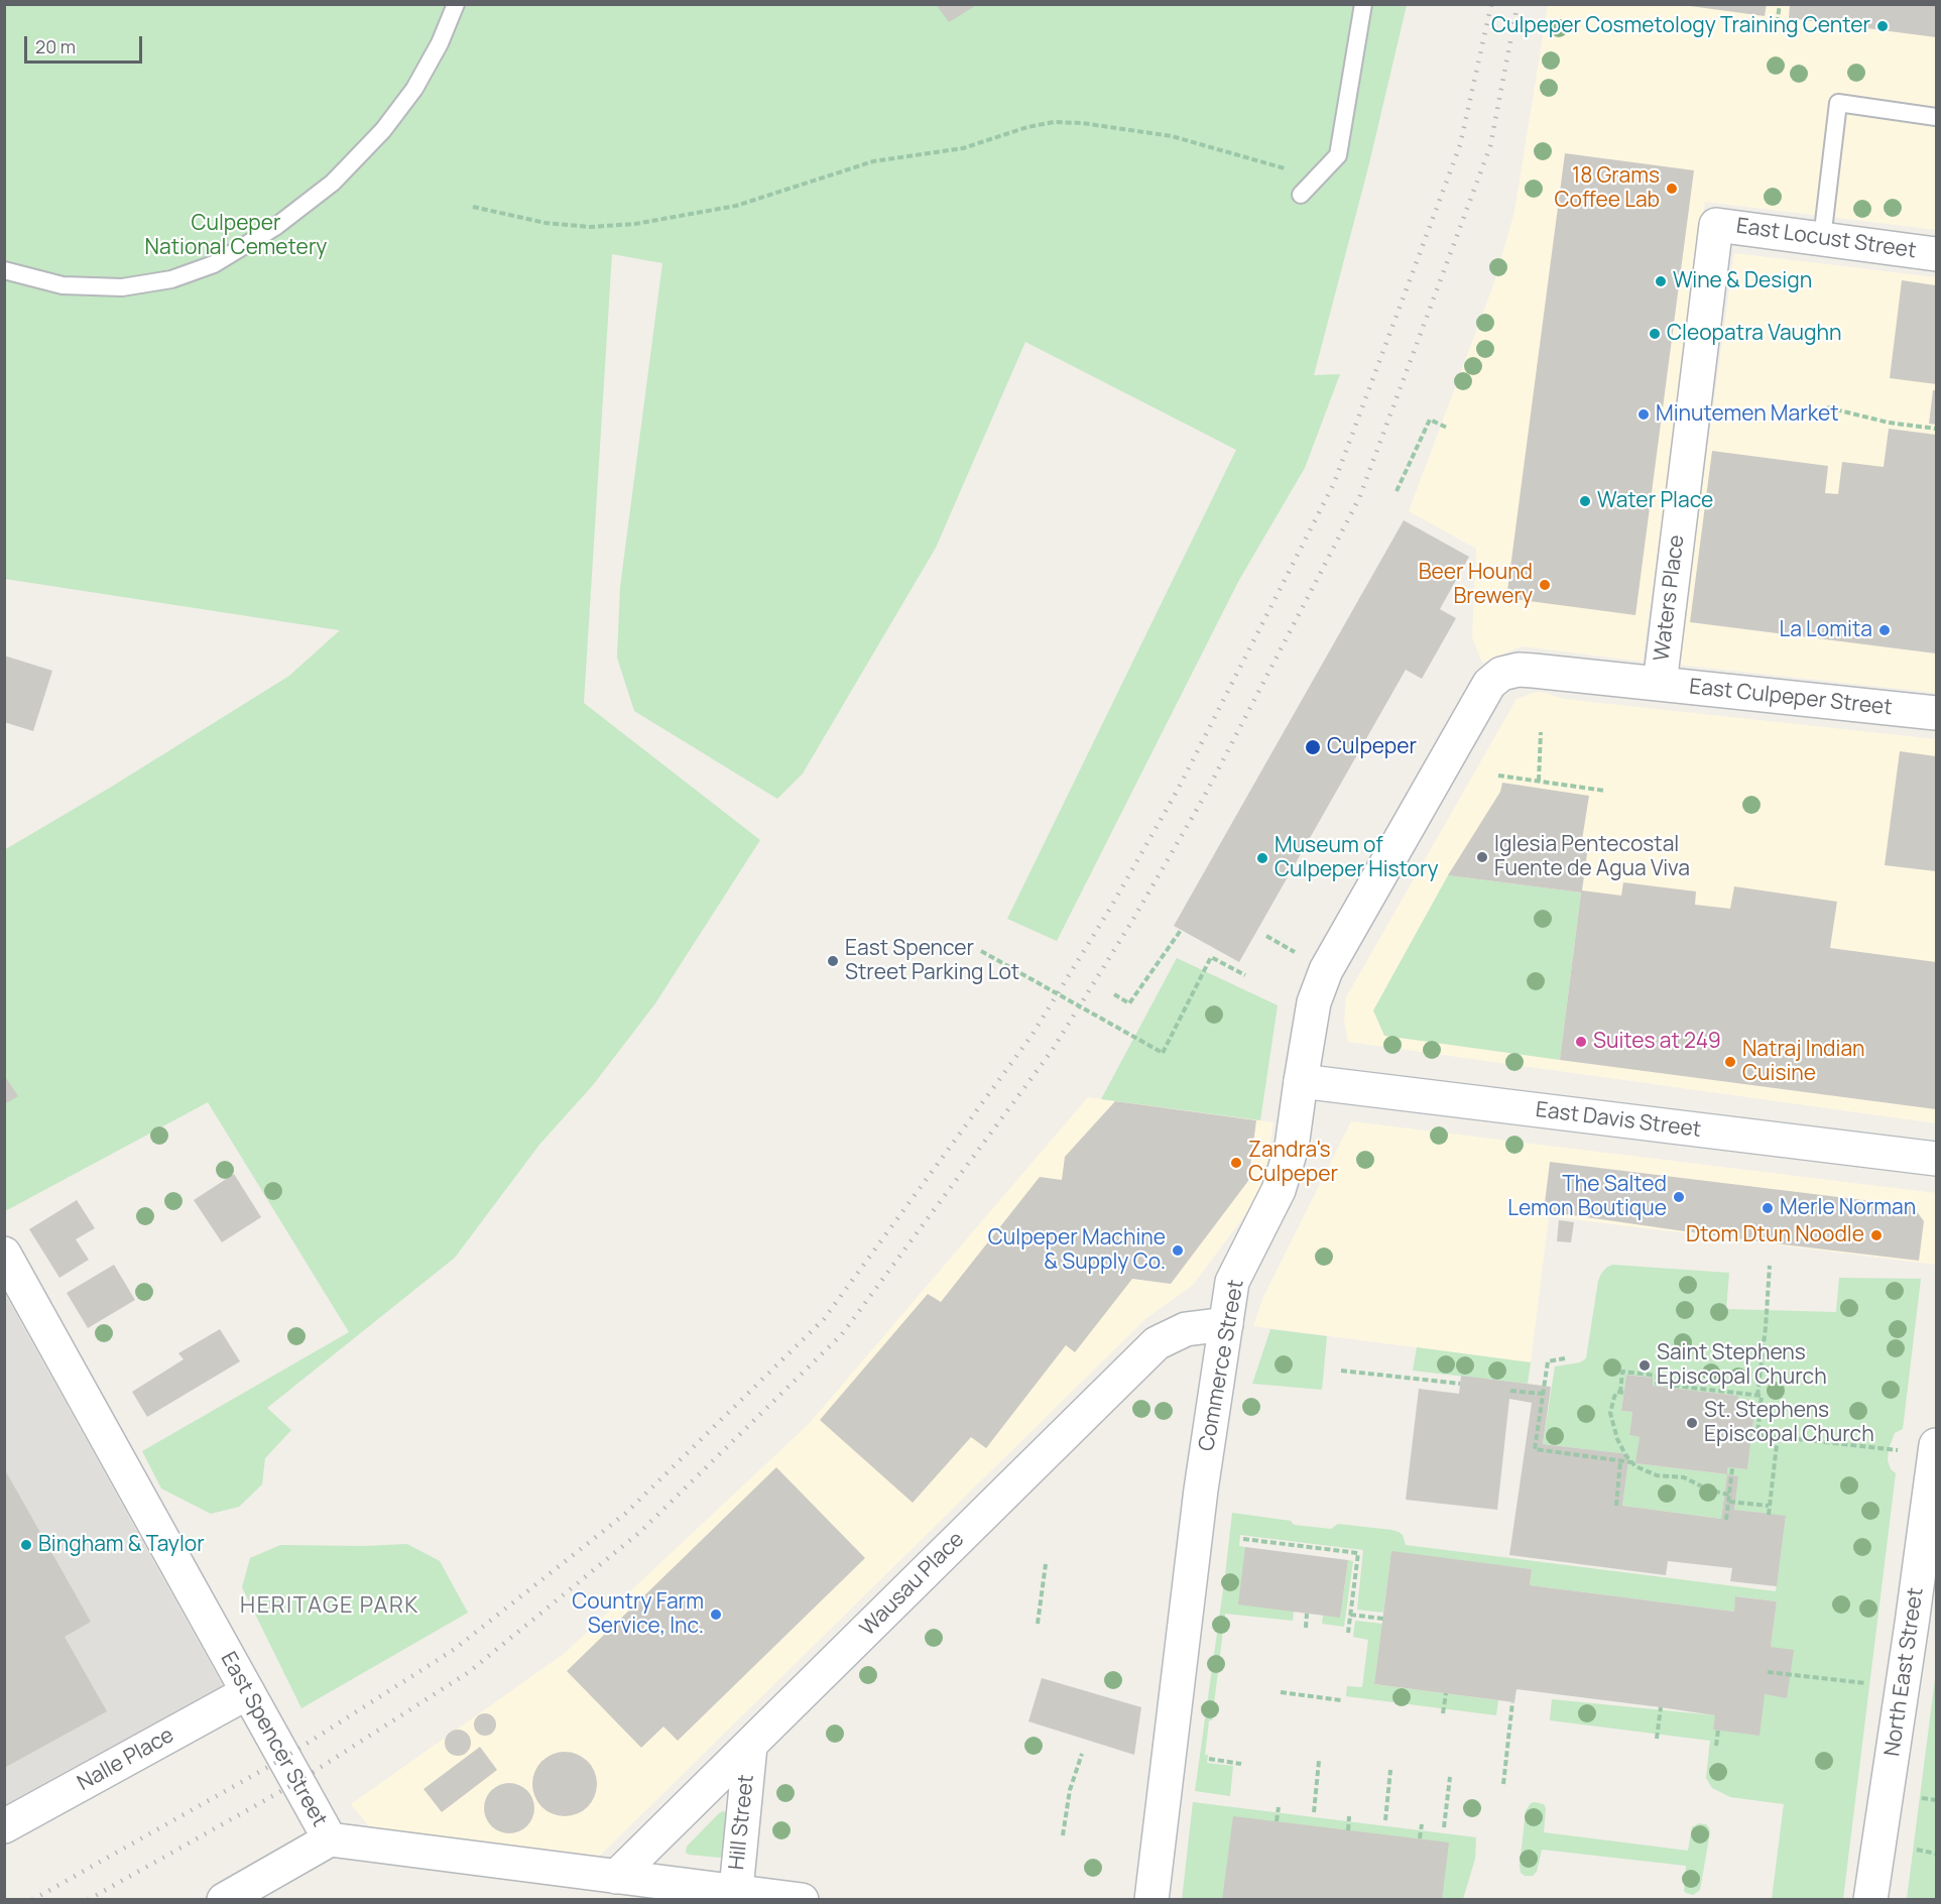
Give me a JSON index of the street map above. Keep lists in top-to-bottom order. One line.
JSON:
{"streets":{"street":["East Locust Street","Waters Place","East Culpeper Street","East Davis Street","Commerce Street","Wausau Place","North East Street","East Spencer Street","Nalle Place","Hill Street"]},"crossings":[["East Locust Street","Waters Place"],["Waters Place","East Culpeper Street"],["East Culpeper Street","Commerce Street"],["East Davis Street","Commerce Street"],["Commerce Street","Wausau Place"],["Wausau Place","East Spencer Street"],["Wausau Place","Hill Street"],["East Spencer Street","Nalle Place"],["East Spencer Street","Hill Street"]],"districts":["HERITAGE PARK"],"parks":["Culpeper National Cemetery"],"places":["Culpeper Cosmetology Training Center","18 Grams Coffee Lab","Wine & Design","Cleopatra Vaughn","Minutemen Market","Water Place","Beer Hound Brewery","La Lomita","Culpeper","Iglesia Pentecostal Fuente de Agua Viva","Museum of Culpeper History","East Spencer Street Parking Lot","Suites at 249","Natraj Indian Cuisine","Zandra's Culpeper","The Salted Lemon Boutique","Merle Norman","Dtom Dtun Noodle","Culpeper Machine & Supply Co.","Saint Stephens Episcopal Church","St. Stephens Episcopal Church","Bingham & Taylor","Country Farm Service, Inc."],"scale_bar":"20 m"}
